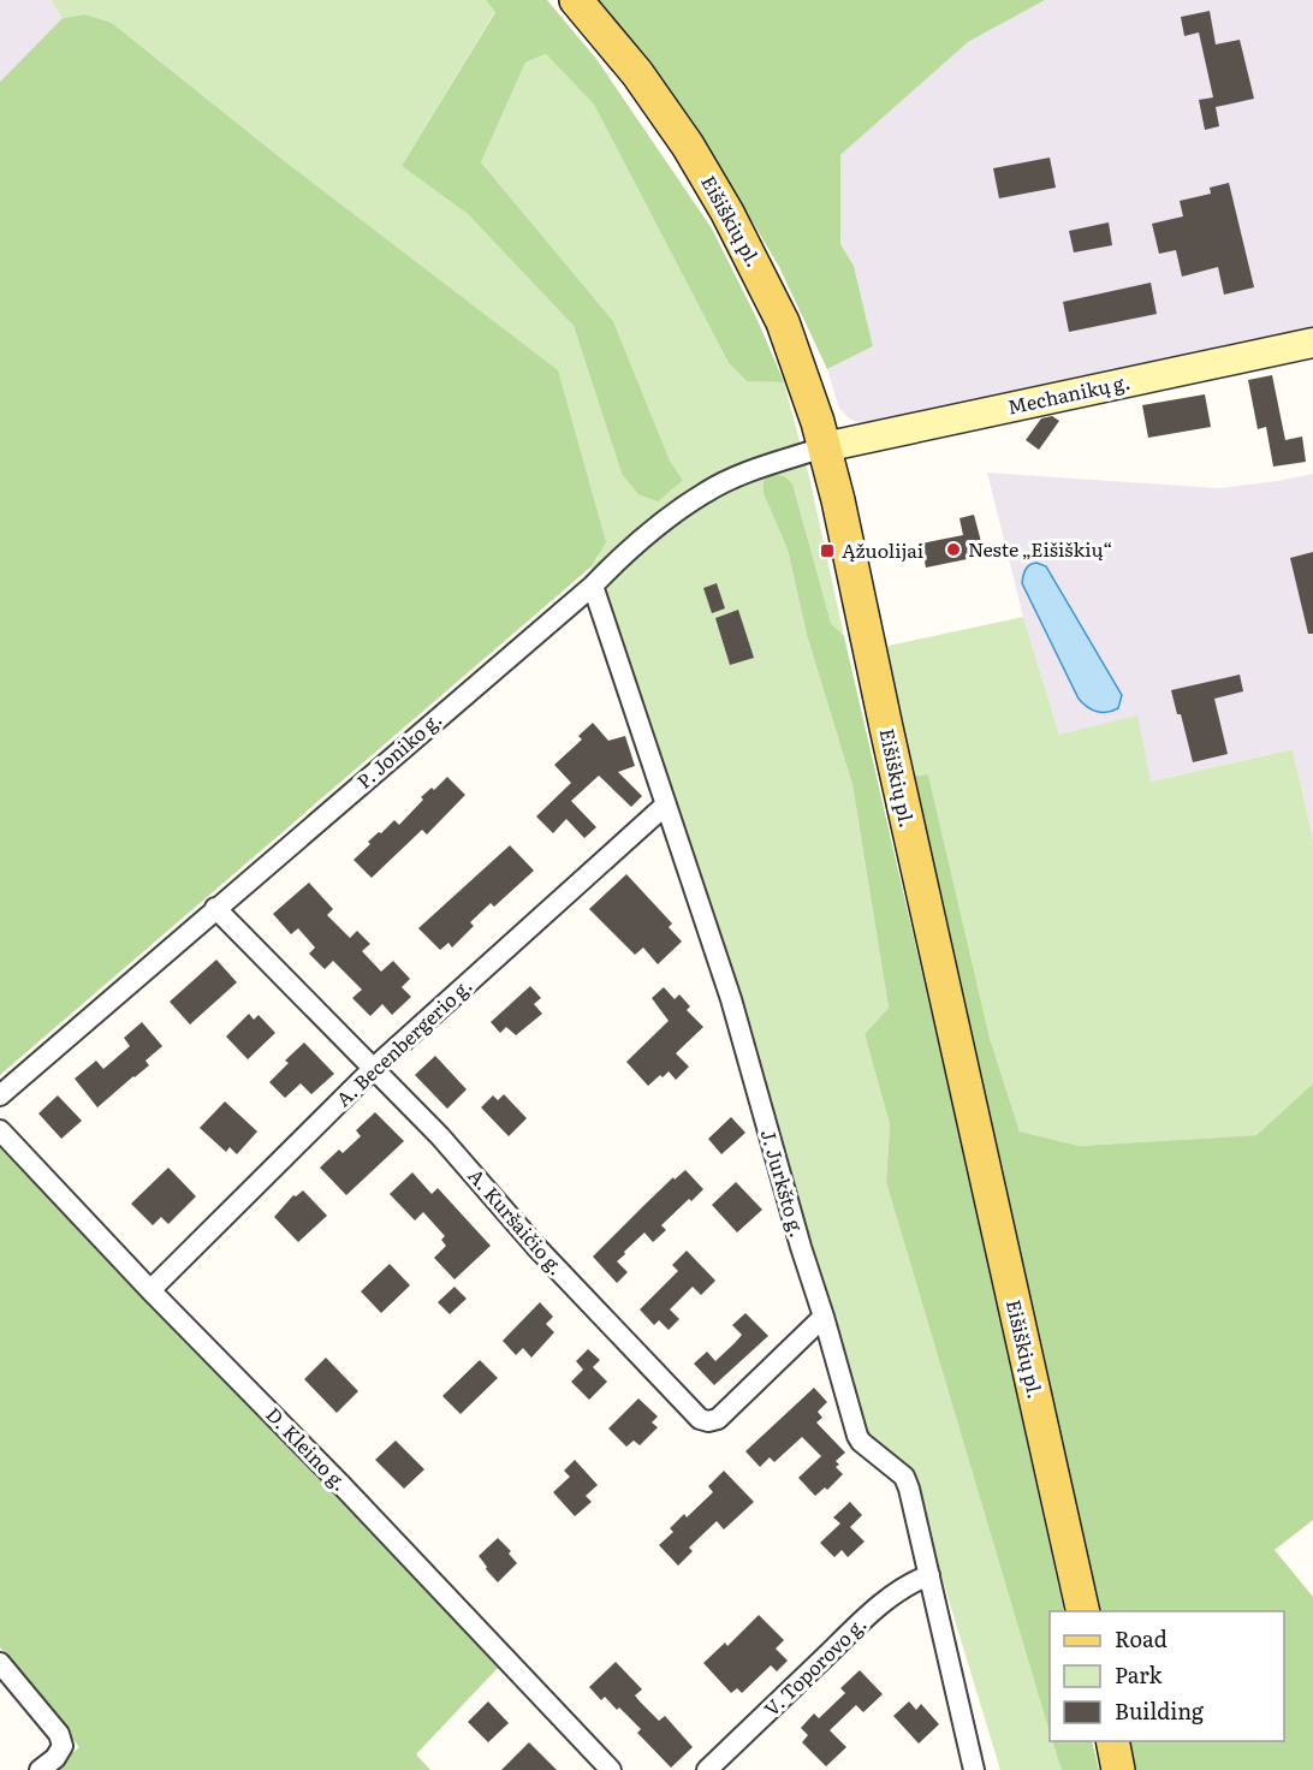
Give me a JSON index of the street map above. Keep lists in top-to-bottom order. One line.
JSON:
{"streets":{"main road":["Eišiškių pl.","Mechanikų g."],"street":["P. Joniko g.","A. Becenbergerio g.","J. Jurkšto g.","A. Kuršaičio g.","D. Kleino g.","V. Toporovo g."]},"crossings":[["Eišiškių pl.","Mechanikų g."],["Eišiškių pl.","P. Joniko g."],["Mechanikų g.","P. Joniko g."],["P. Joniko g.","J. Jurkšto g."],["P. Joniko g.","A. Kuršaičio g."],["A. Becenbergerio g.","J. Jurkšto g."],["A. Becenbergerio g.","A. Kuršaičio g."],["A. Becenbergerio g.","D. Kleino g."],["J. Jurkšto g.","A. Kuršaičio g."],["J. Jurkšto g.","V. Toporovo g."]],"places":{"other":["Neste „Eišiškių“"],"transit":["Ąžuolijai"]},"legend":["Road","Park","Building"]}
